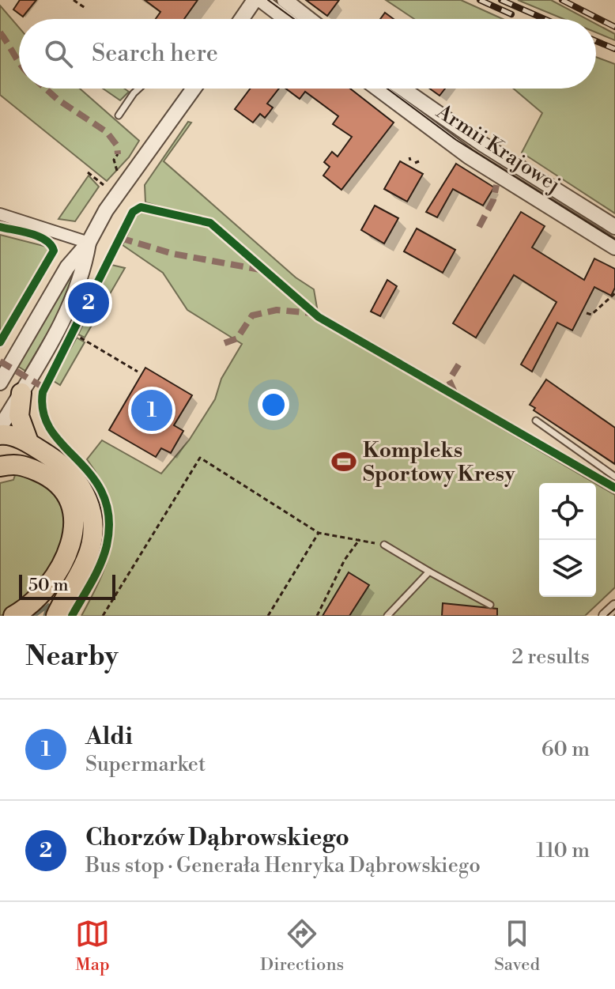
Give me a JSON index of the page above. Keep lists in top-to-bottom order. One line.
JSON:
{"streets":{"street":["Armii Krajowej"]},"places":{"sports":["Kompleks Sportowy Kresy"]},"scale_bar":"50 m","page":{"search":"Search here","pins":["2","1"],"scale":"50 m","heading":["Nearby","2 results"],"list":[{"mark":"1","name":"Aldi","note":"Supermarket","value":"60 m"},{"mark":"2","name":"Chorzów Dąbrowskiego","note":"Bus stop · Generała Henryka Dąbrowskiego","value":"110 m"}],"nav":["Map","Directions","Saved"]}}
